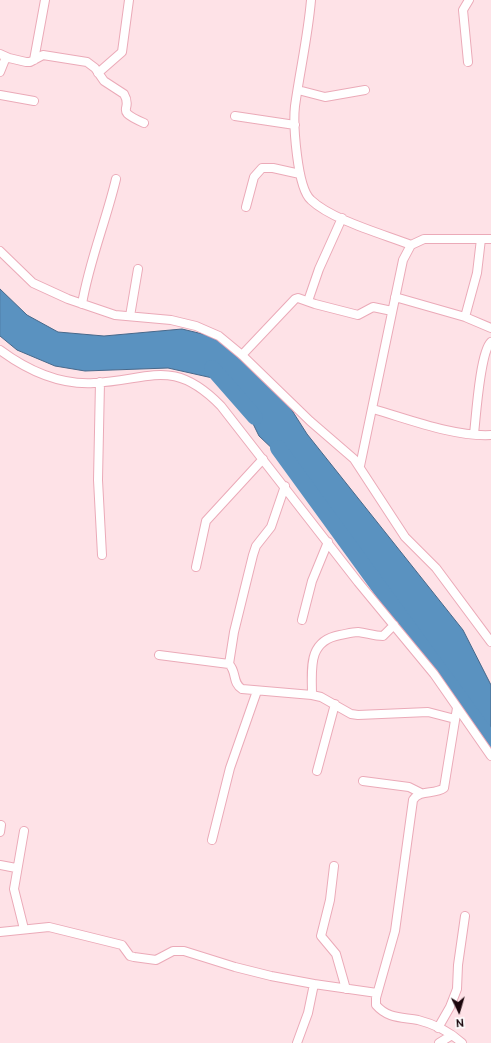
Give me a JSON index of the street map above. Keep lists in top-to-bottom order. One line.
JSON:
{"north":"bottom"}
